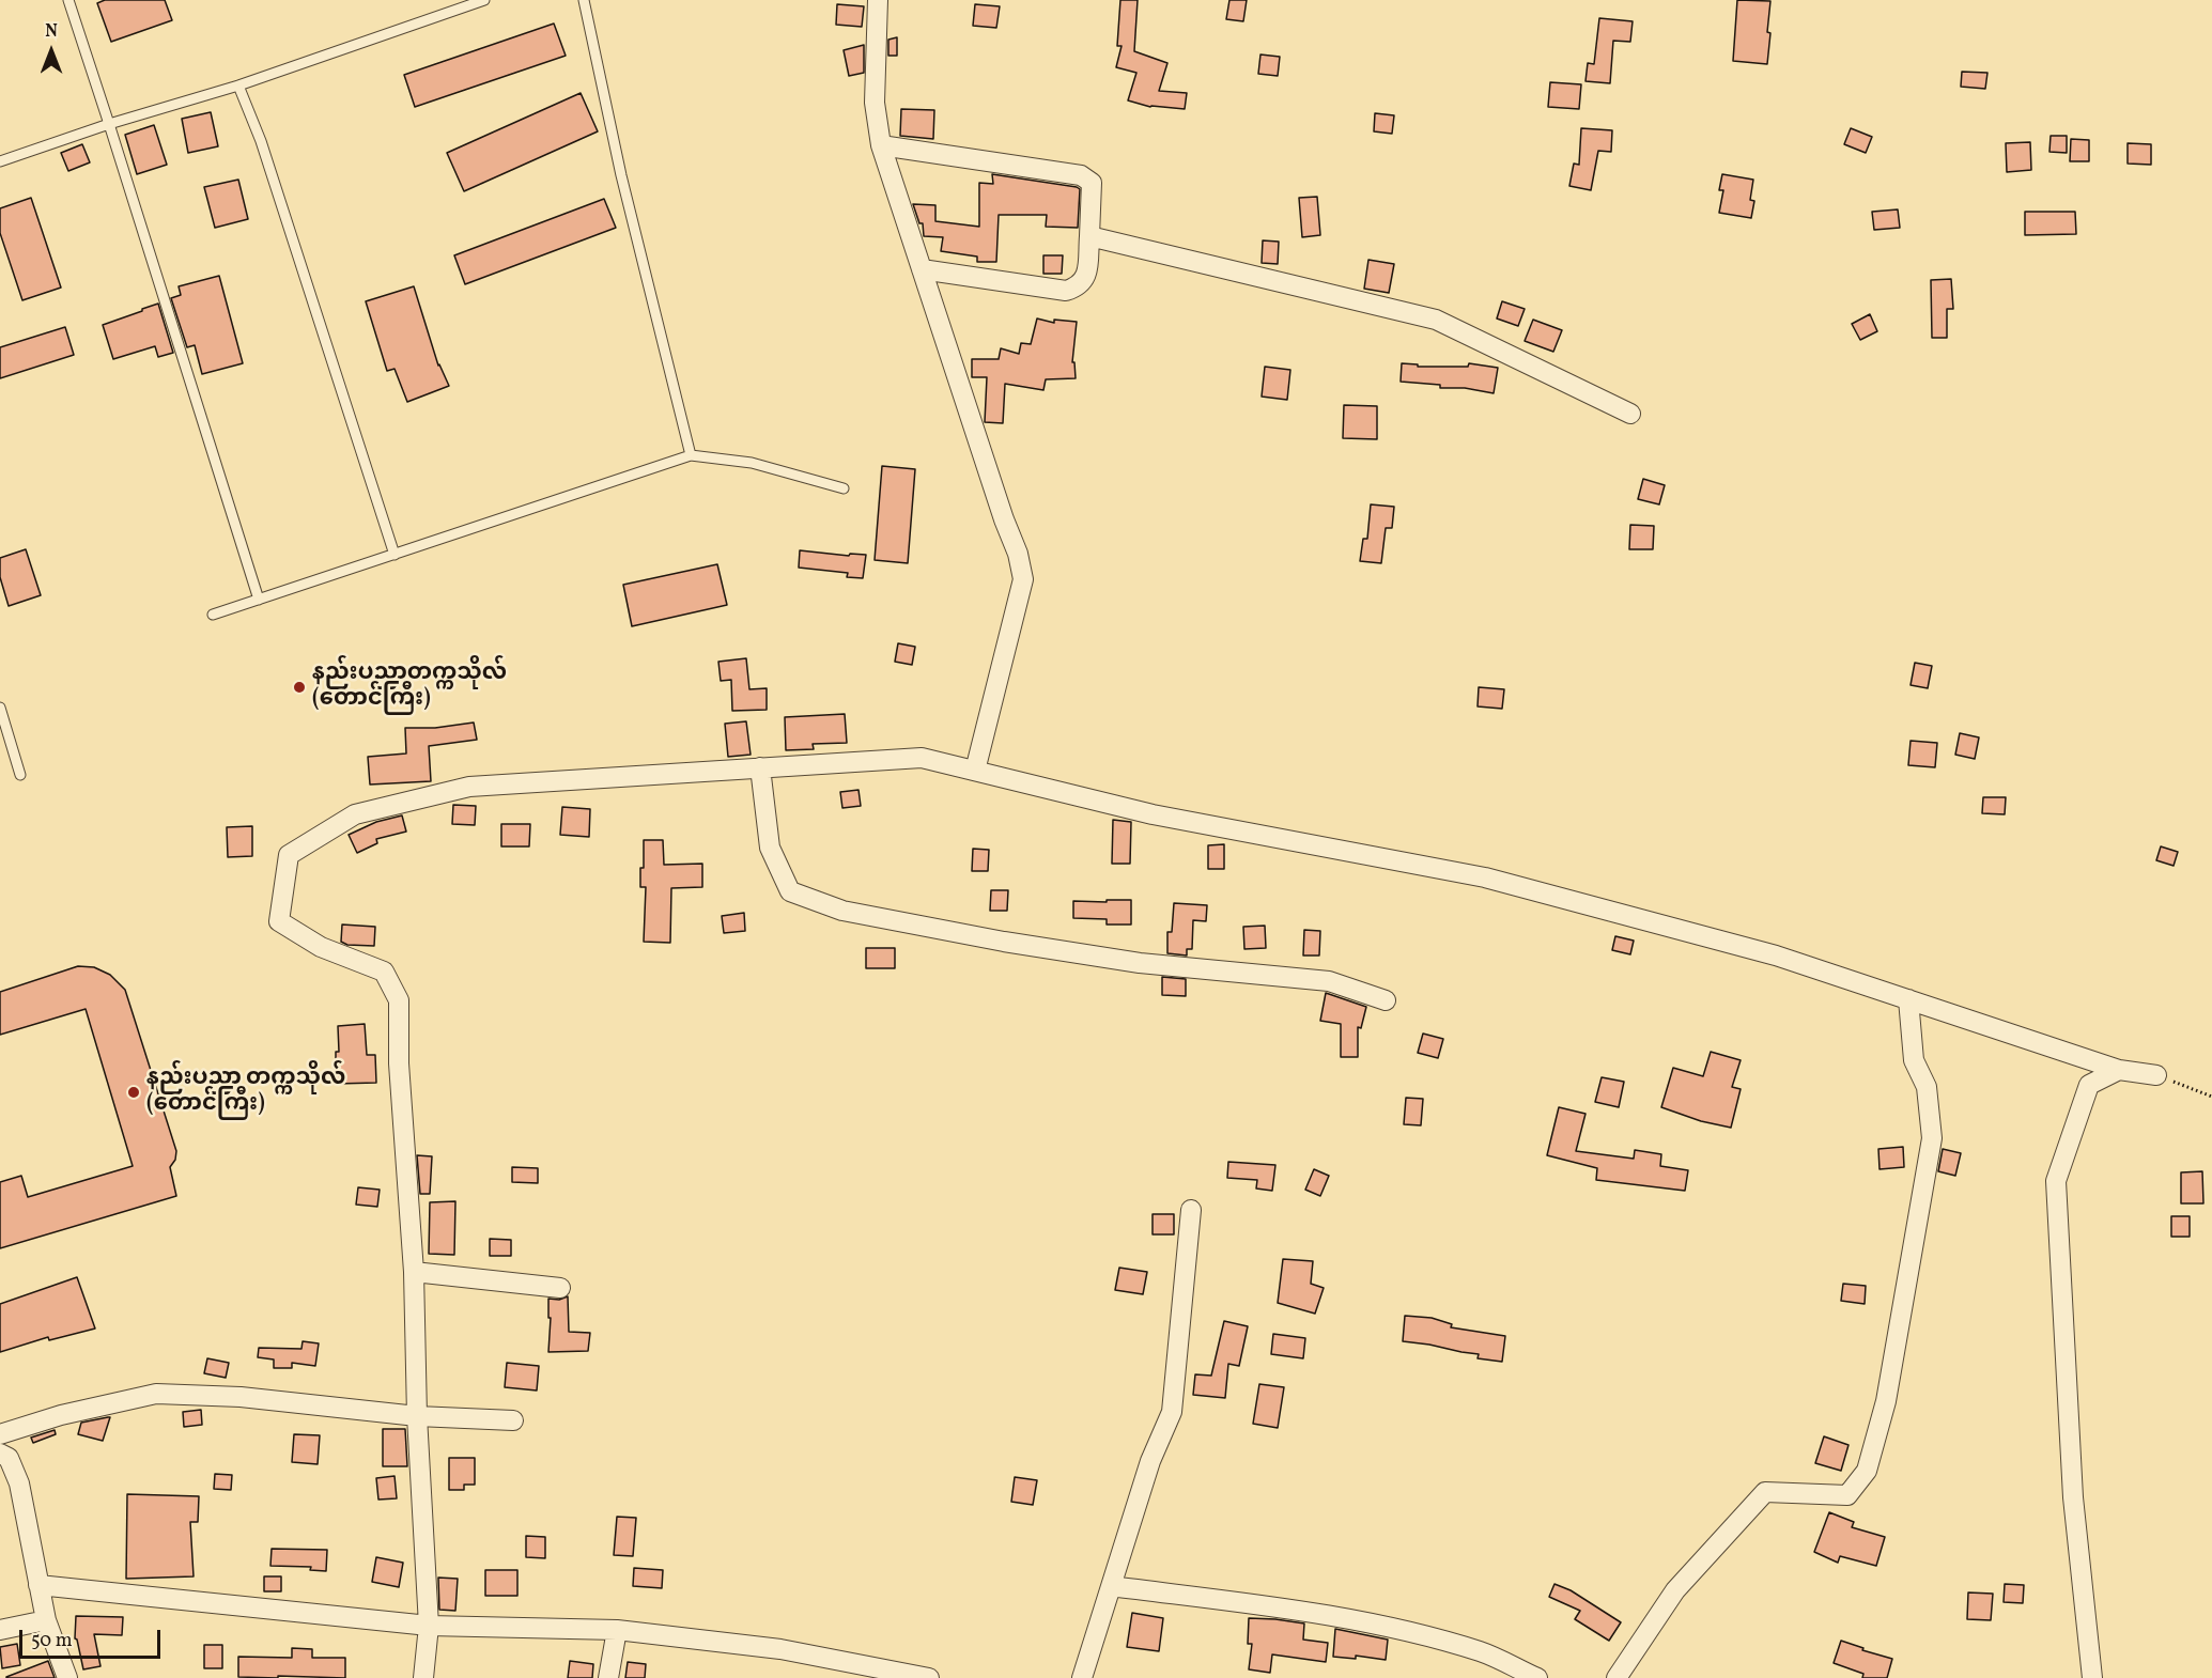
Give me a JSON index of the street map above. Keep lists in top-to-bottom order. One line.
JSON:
{"places":["နည်းပညာတက္ကသိုလ် (တောင်ကြီး)","နည်းပညာ တက္ကသိုလ် (တောင်ကြီး)"],"scale_bar":"50 m","north":"top"}
